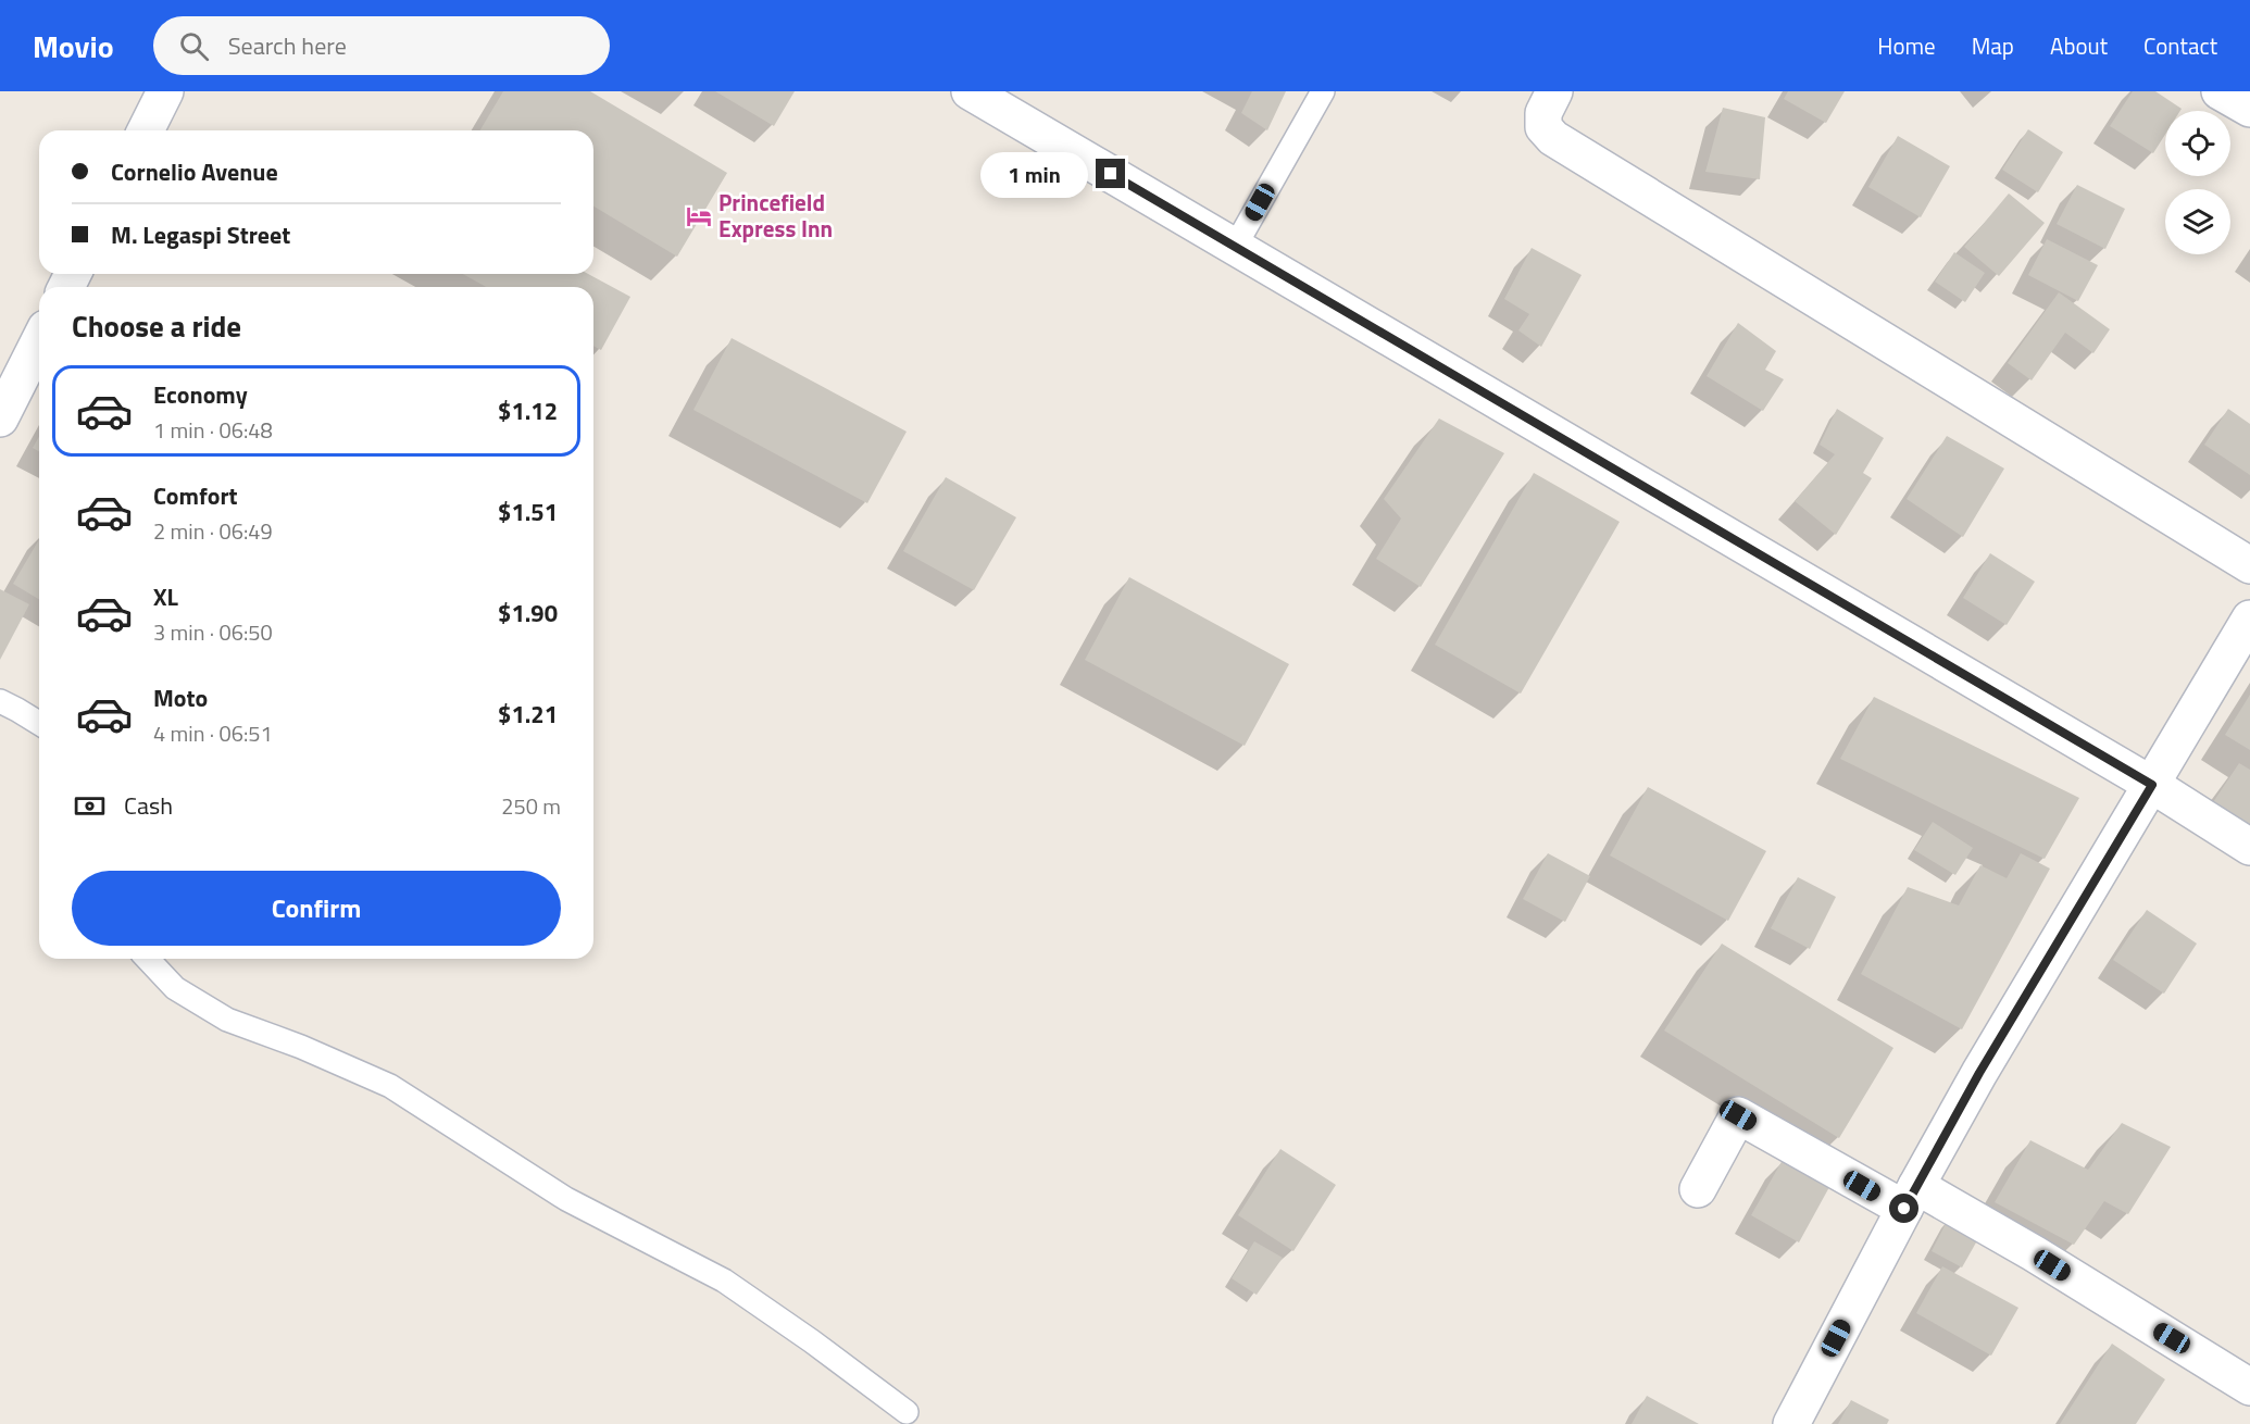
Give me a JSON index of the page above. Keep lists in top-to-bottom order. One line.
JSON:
{"places":{"hotel":["Princefield Express Inn"]},"page":{"header":"Movio","search":"Search here","nav":["Home","Map","About","Contact"],"banner":["Cornelio Avenue","M. Legaspi Street"],"bubble":"1 min","heading":"Choose a ride","list":[{"name":"Economy","note":"1 min · 06:48","value":"$1.12"},{"name":"Comfort","note":"2 min · 06:49","value":"$1.51"},{"name":"XL","note":"3 min · 06:50","value":"$1.90"},{"name":"Moto","note":"4 min · 06:51","value":"$1.21"}],"pay":["Cash","250 m"],"buttons":"Confirm"}}
